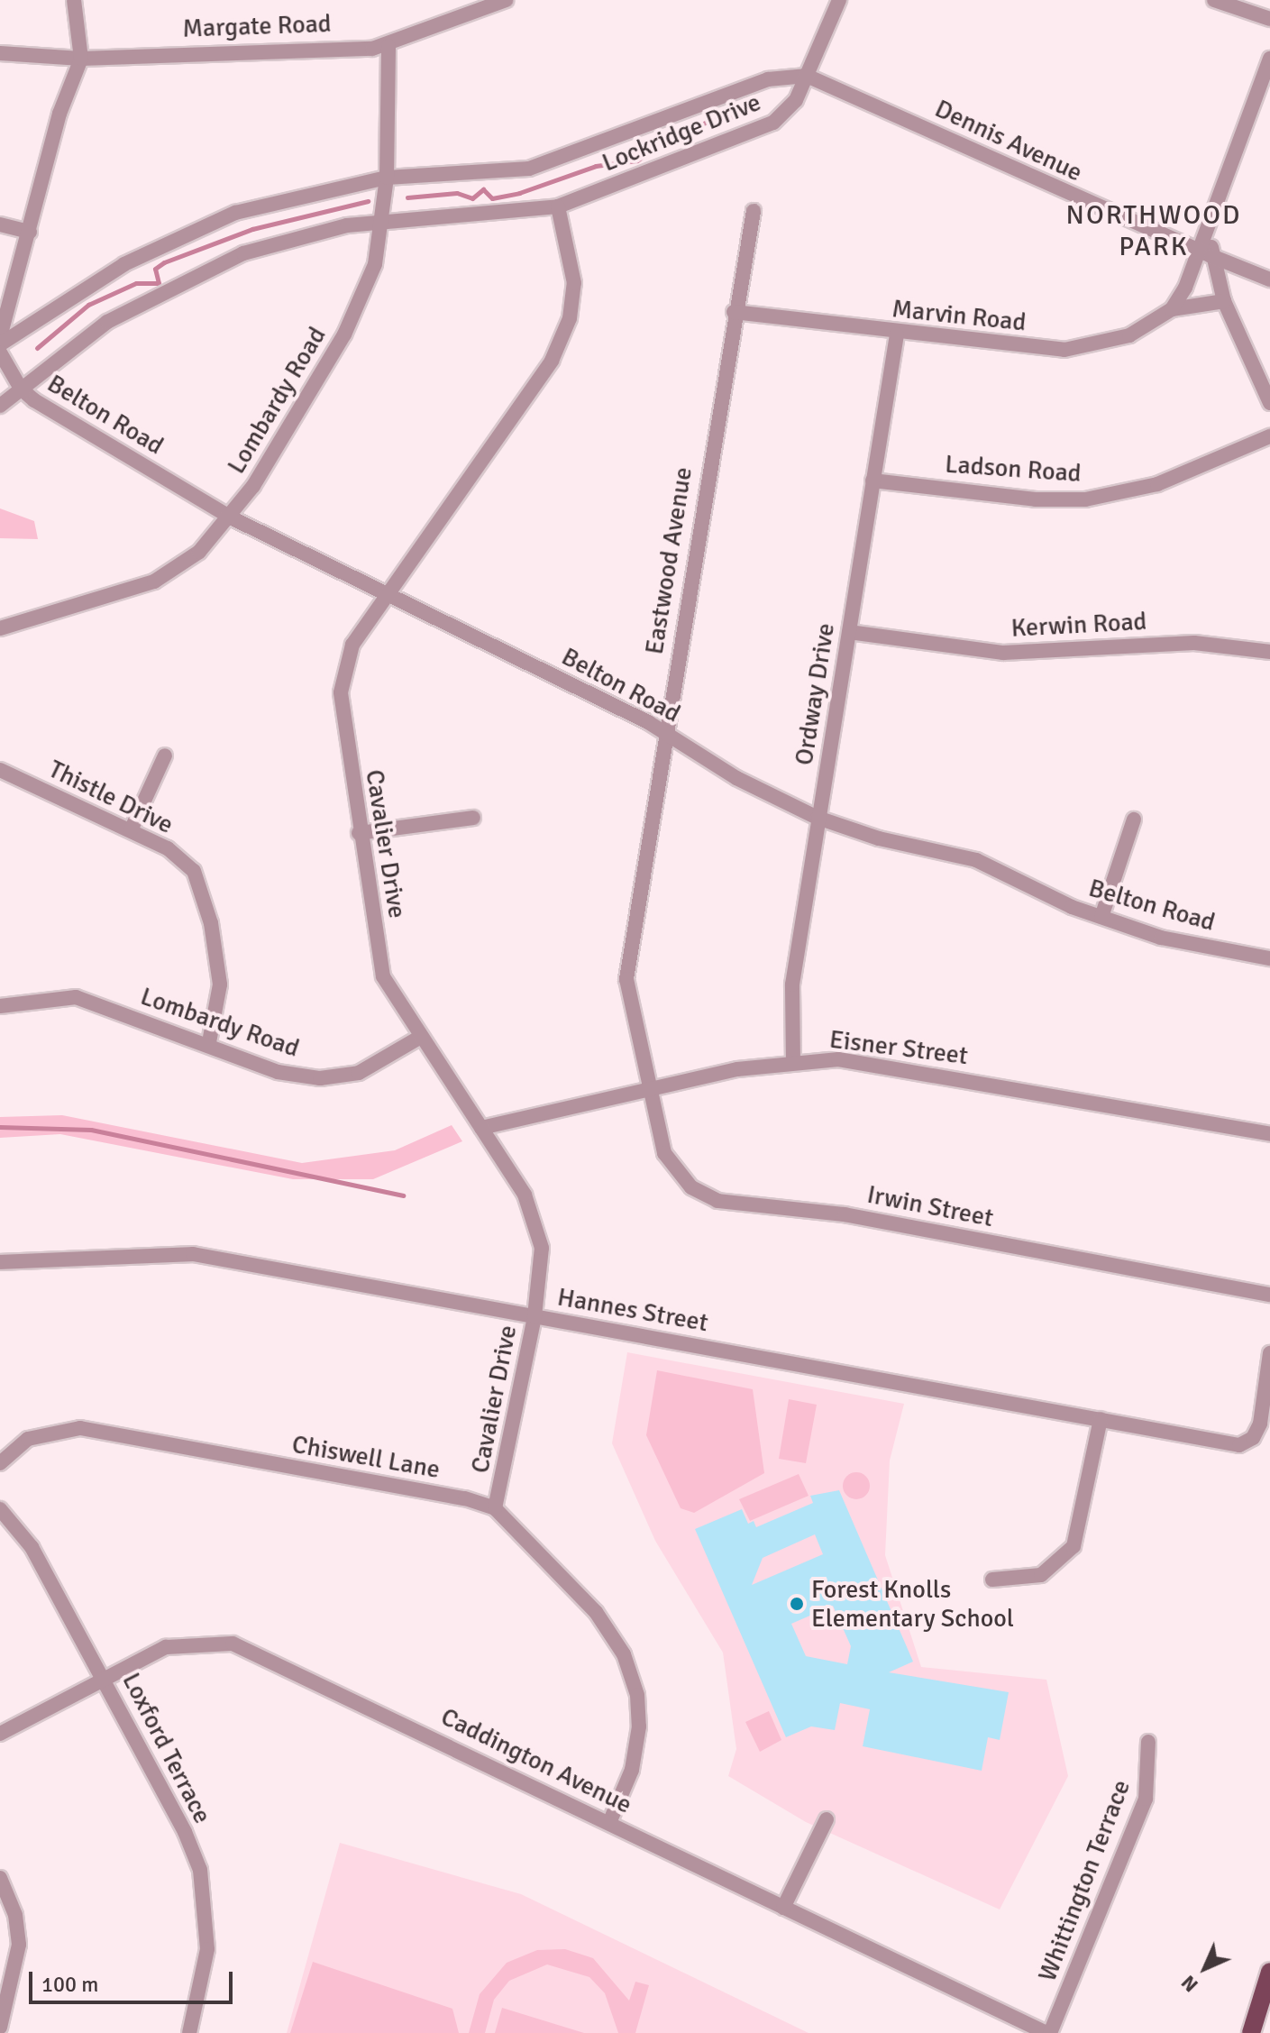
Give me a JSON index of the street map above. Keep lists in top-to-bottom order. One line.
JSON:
{"streets":{"street":["Margate Road","Lockridge Drive","Dennis Avenue","Marvin Road","Lombardy Road","Belton Road","Ladson Road","Eastwood Avenue","Kerwin Road","Ordway Drive","Thistle Drive","Cavalier Drive","Eisner Street","Irwin Street","Hannes Street","Chiswell Lane","Loxford Terrace","Caddington Avenue","Whittington Terrace"]},"crossings":[["Margate Road","Lombardy Road"],["Lockridge Drive","Dennis Avenue"],["Lockridge Drive","Lombardy Road"],["Lockridge Drive","Belton Road"],["Lockridge Drive","Cavalier Drive"],["Marvin Road","Eastwood Avenue"],["Marvin Road","Ordway Drive"],["Lombardy Road","Belton Road"],["Lombardy Road","Thistle Drive"],["Lombardy Road","Cavalier Drive"],["Belton Road","Eastwood Avenue"],["Belton Road","Ordway Drive"],["Belton Road","Cavalier Drive"],["Ladson Road","Ordway Drive"],["Eastwood Avenue","Eisner Street"],["Eastwood Avenue","Irwin Street"],["Kerwin Road","Ordway Drive"],["Ordway Drive","Eisner Street"],["Cavalier Drive","Eisner Street"],["Cavalier Drive","Hannes Street"],["Cavalier Drive","Chiswell Lane"],["Eisner Street","Irwin Street"],["Loxford Terrace","Caddington Avenue"],["Caddington Avenue","Whittington Terrace"]],"districts":["NORTHWOOD PARK"],"places":["Forest Knolls Elementary School"],"scale_bar":"100 m","north":"bottom left"}
